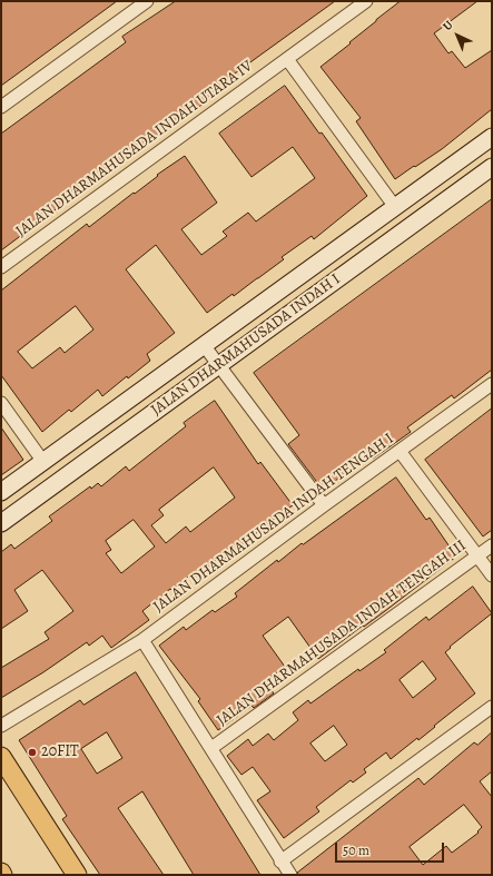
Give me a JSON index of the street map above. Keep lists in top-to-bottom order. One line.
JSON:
{"streets":{"main road":["JALAN DHARMAHUSADA INDAH I"],"street":["JALAN DHARMAHUSADA INDAH UTARA IV","JALAN DHARMAHUSADA INDAH TENGAH I","JALAN DHARMAHUSADA INDAH TENGAH III"]},"places":["20FIT"],"scale_bar":"50 m","north":"top left"}
